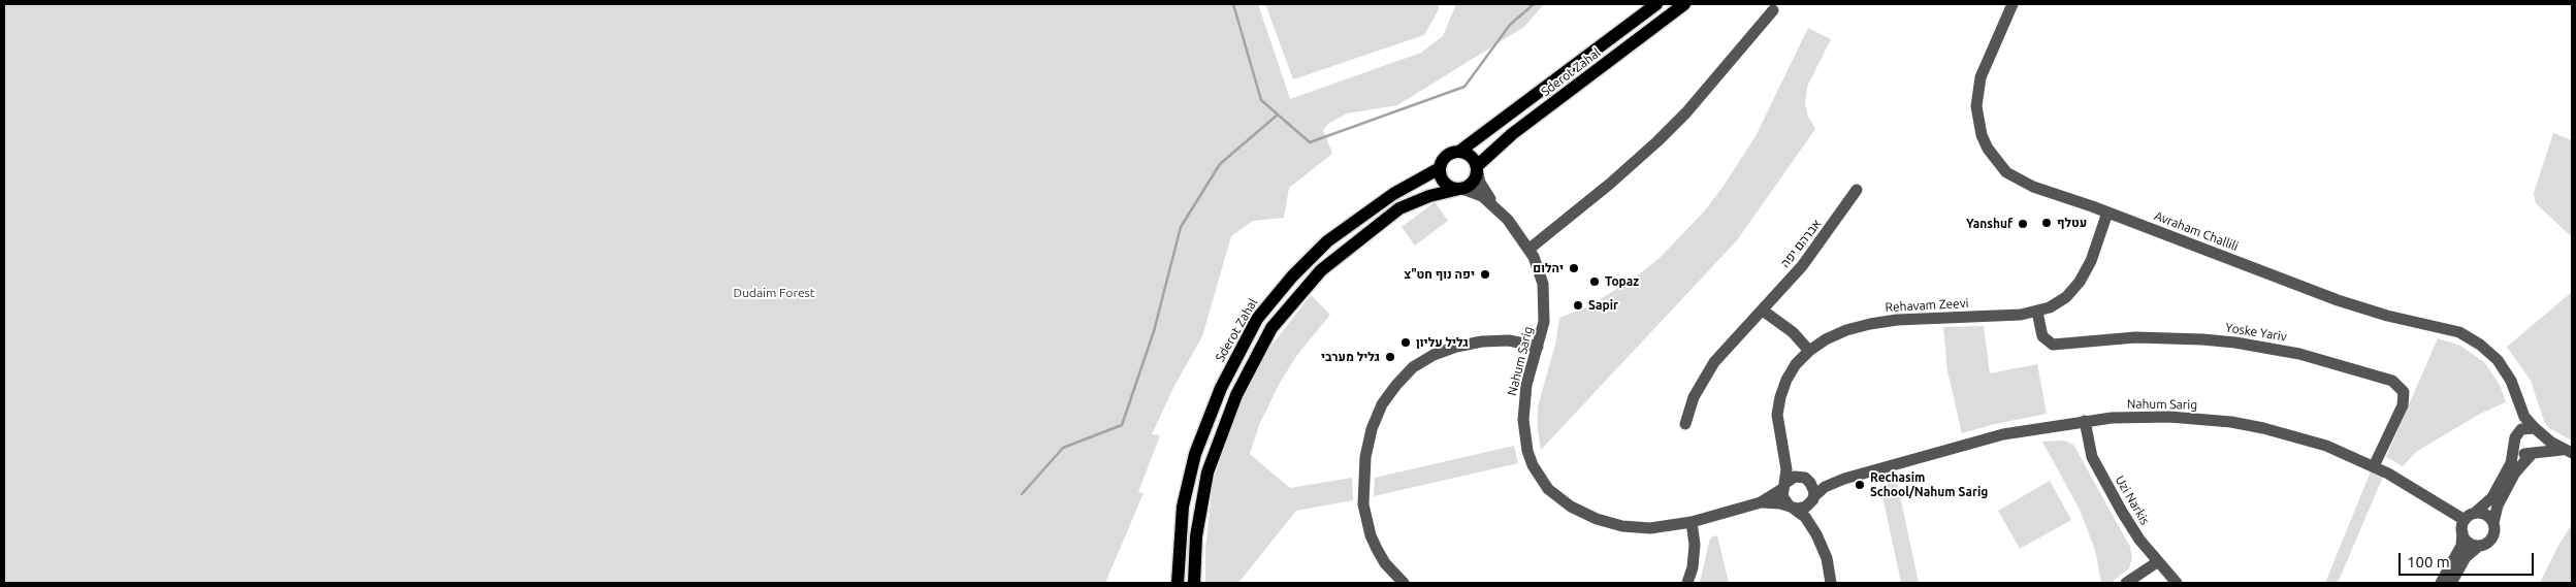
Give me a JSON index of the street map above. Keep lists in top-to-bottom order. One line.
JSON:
{"streets":{"main road":["Sderot Zahal"],"street":["Avraham Challili","אברהם יפה","Rehavam Zeevi","Yoske Yariv","Nahum Sarig","Uzi Narkis"]},"crossings":[["Sderot Zahal","Nahum Sarig"],["Avraham Challili","Rehavam Zeevi"],["Avraham Challili","Nahum Sarig"],["Rehavam Zeevi","Yoske Yariv"],["Rehavam Zeevi","Nahum Sarig"],["Yoske Yariv","Nahum Sarig"],["Nahum Sarig","Uzi Narkis"]],"parks":["Dudaim Forest"],"places":["עטלף","Yanshuf","יהלום","יפה נוף חט\"צ","Topaz","Sapir","גליל עליון","גליל מערבי","Rechasim School/Nahum Sarig"],"scale_bar":"100 m"}
